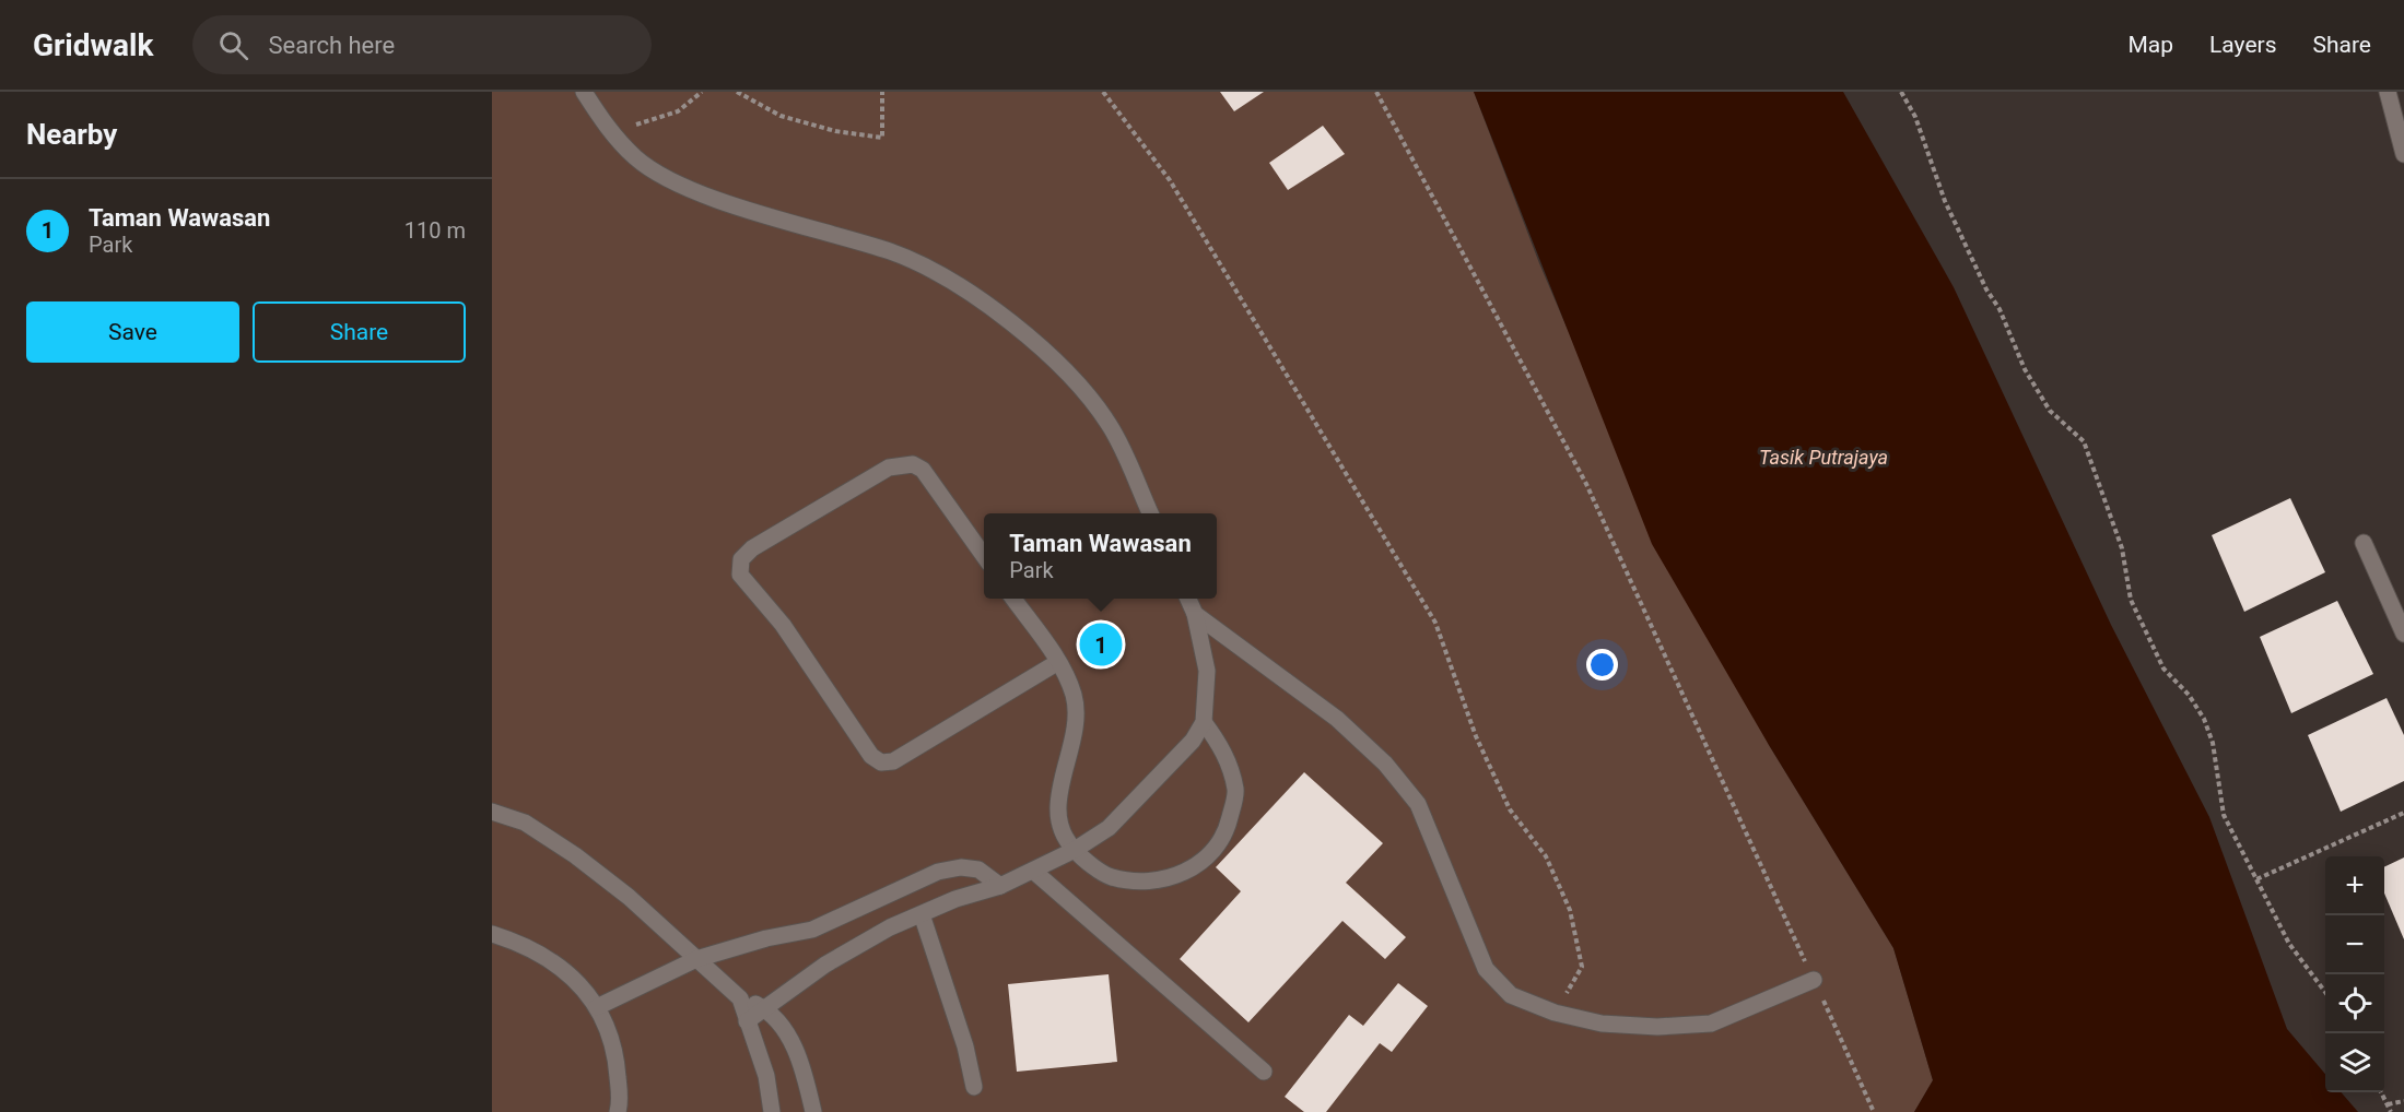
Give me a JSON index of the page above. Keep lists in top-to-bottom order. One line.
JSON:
{"water":["Tasik Putrajaya"],"page":{"header":"Gridwalk","search":"Search here","nav":["Map","Layers","Share"],"heading":"Nearby","list":[{"mark":"1","name":"Taman Wawasan","note":"Park","value":"110 m"}],"buttons":["Save","Share"],"popup":["Taman Wawasan","Park"],"pins":"1","map_buttons":["+","−"]}}
